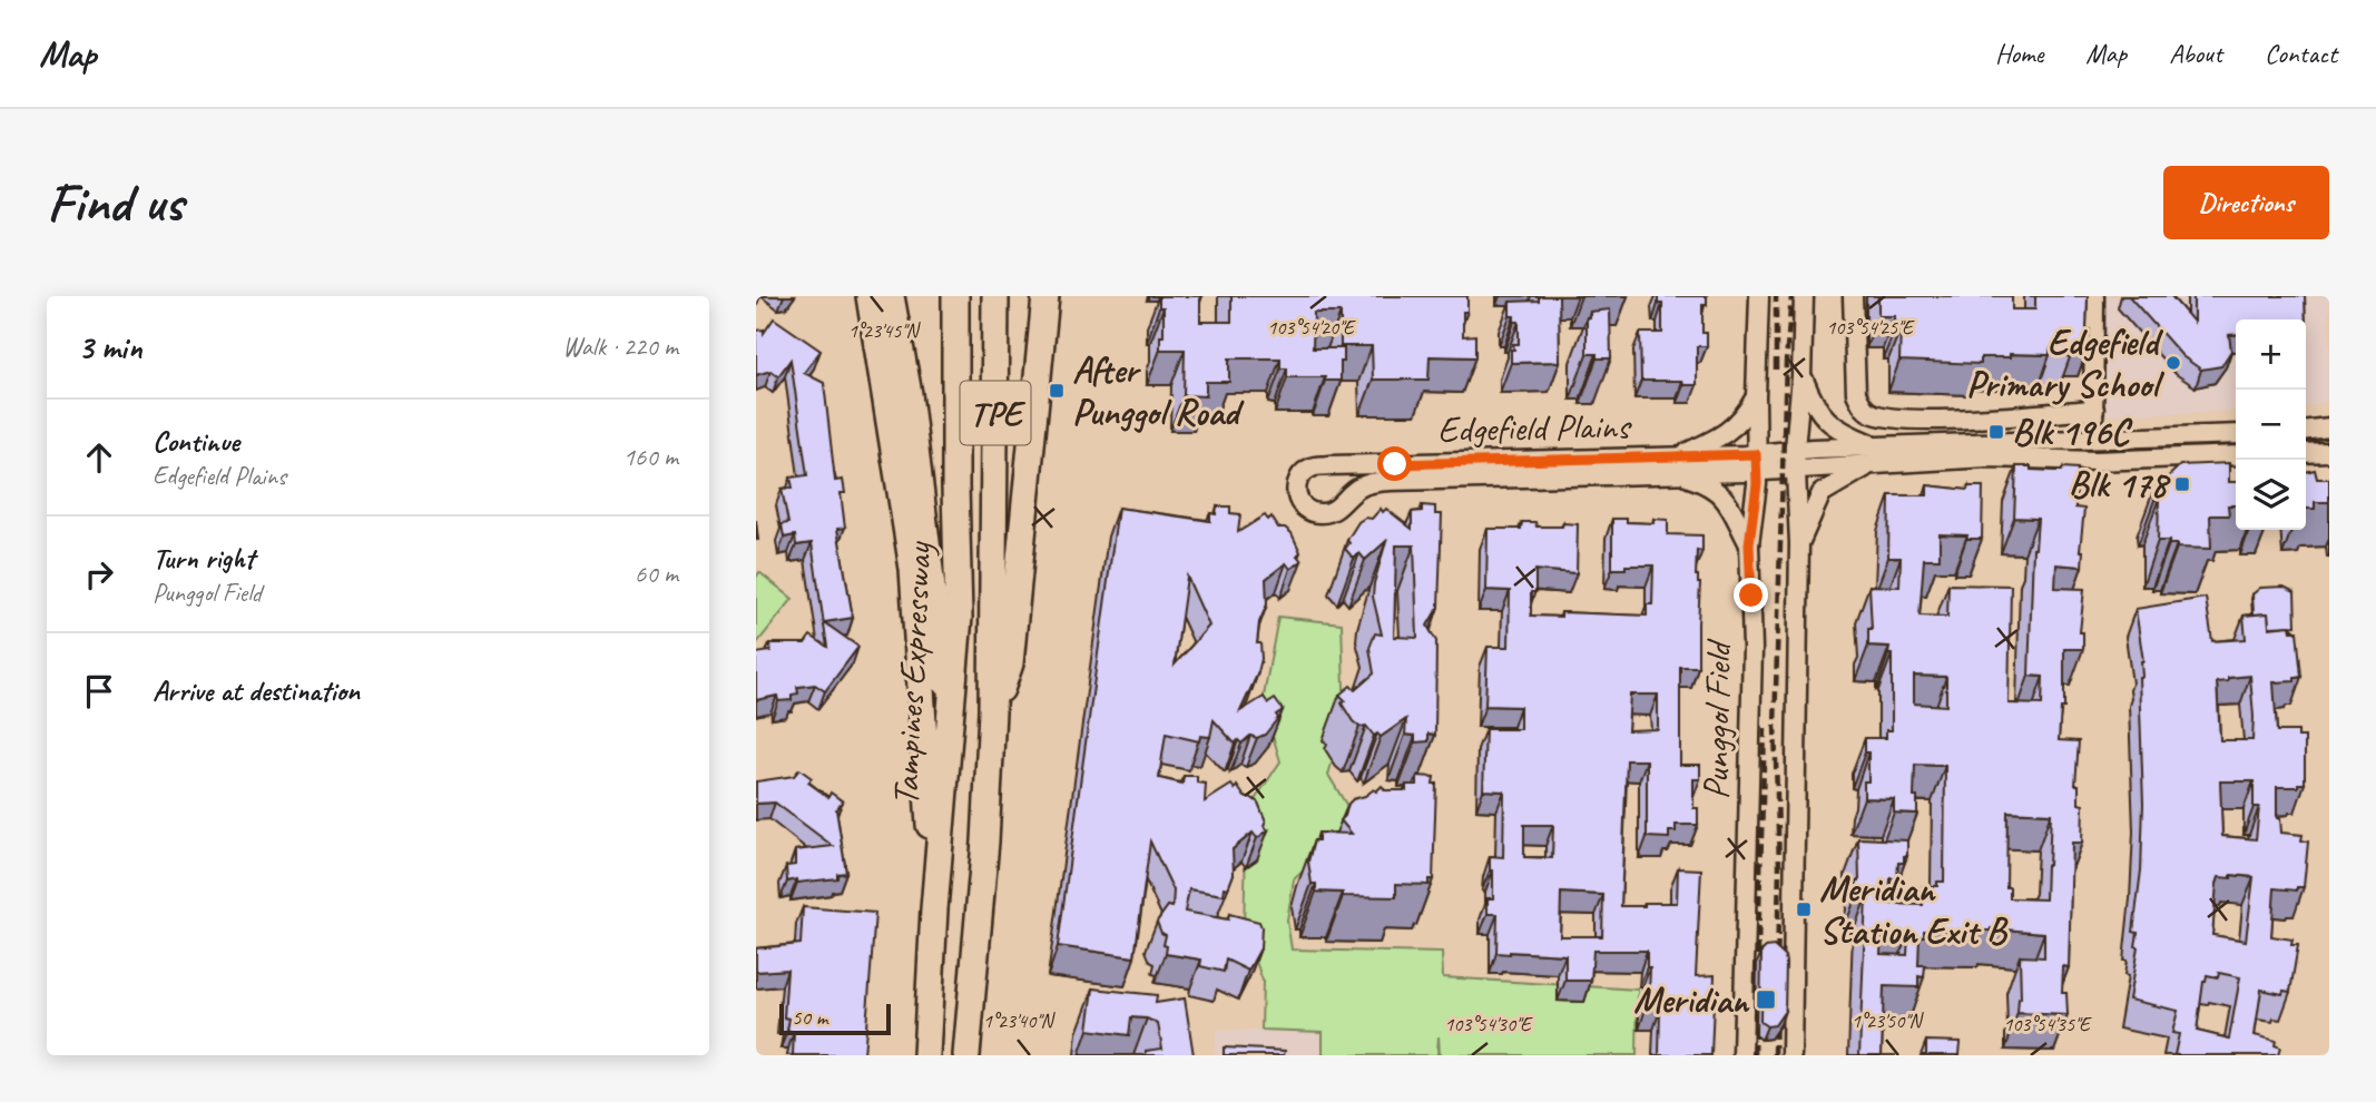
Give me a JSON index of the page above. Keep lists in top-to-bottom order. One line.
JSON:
{"streets":{"highway":["TPE","Tampines Expressway"],"street":["Edgefield Plains","Punggol Field"]},"crossings":[["Edgefield Plains","Punggol Field"]],"places":{"other":["Edgefield Primary School"],"transit":["After Punggol Road","Blk 196C","Blk 178","Meridian Station Exit B","Meridian"]},"scale_bar":"50 m","page":{"header":"Map","nav":["Home","Map","About","Contact"],"buttons":"Directions","title":"Find us","heading":["3 min","Walk · 220 m"],"map_buttons":["+","−"],"list":[["Continue","Edgefield Plains","160 m"],["Turn right","Punggol Field","60 m"],"Arrive at destination"],"scale":"50 m"},"coordinates":["103°54'20\"E","103°54'25\"E","1°23'45\"N","1°23'40\"N","1°23'50\"N","103°54'30\"E","103°54'35\"E"]}
